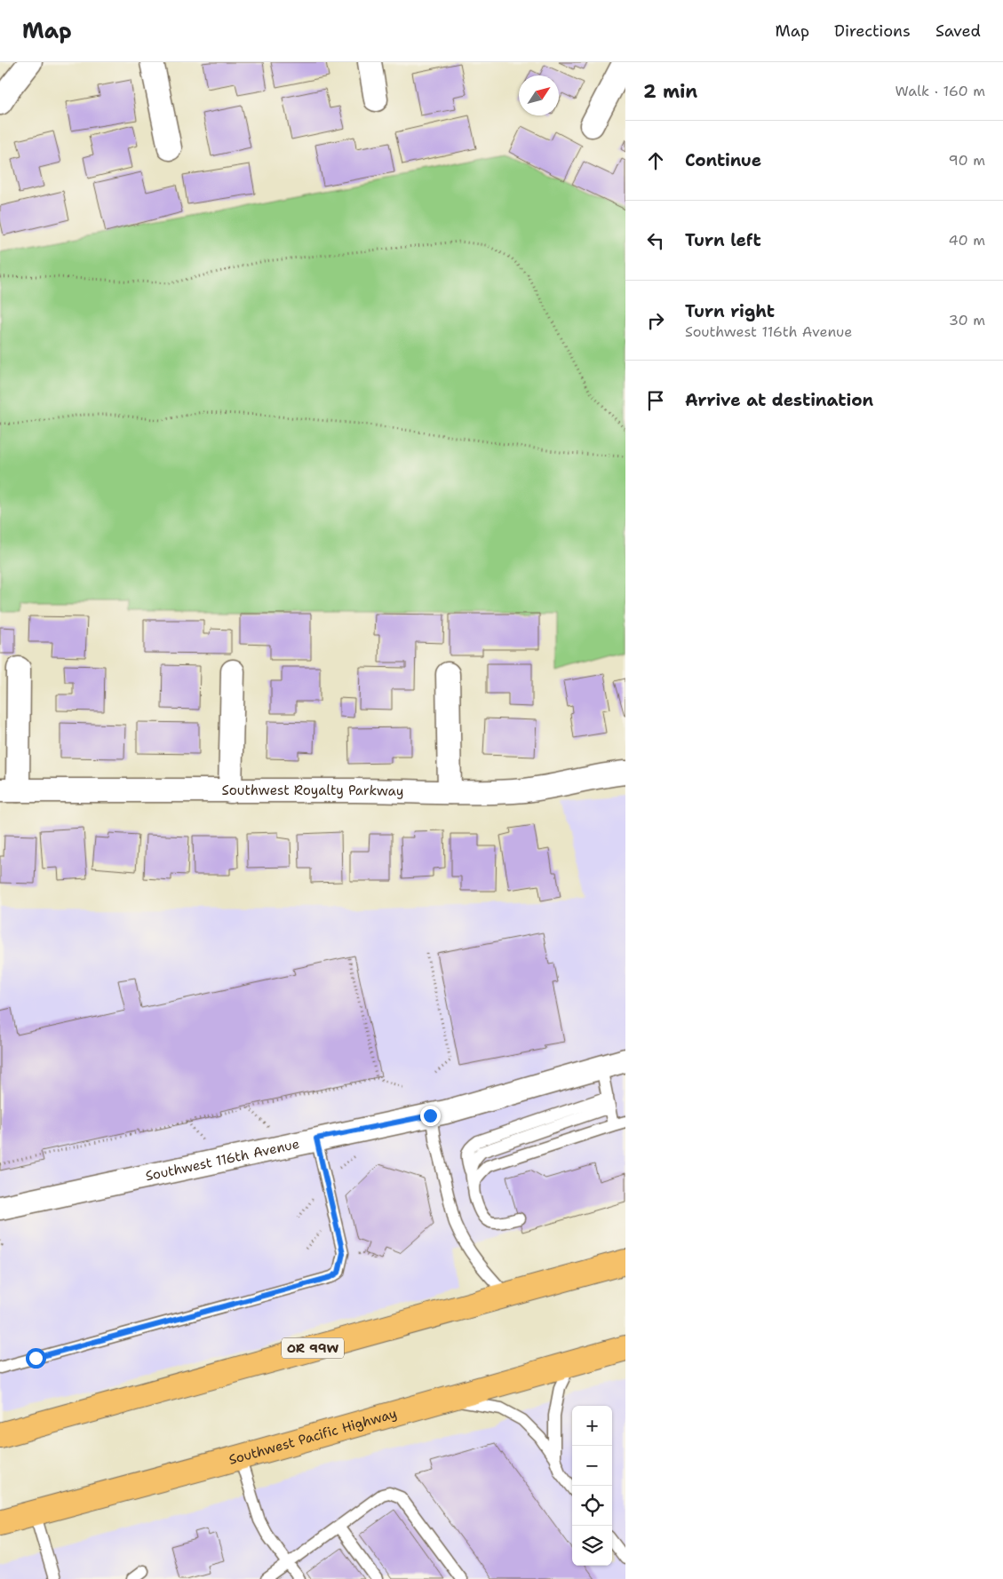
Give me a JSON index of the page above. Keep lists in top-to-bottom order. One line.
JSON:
{"streets":{"highway":["OR 99W","Southwest Pacific Highway"],"street":["Southwest Royalty Parkway","Southwest 116th Avenue"]},"north":"top right","page":{"header":"Map","nav":["Map","Directions","Saved"],"heading":["2 min","Walk · 160 m"],"list":[["Continue","90 m"],["Turn left","40 m"],["Turn right","Southwest 116th Avenue","30 m"],"Arrive at destination"],"map_buttons":["+","−"]}}
